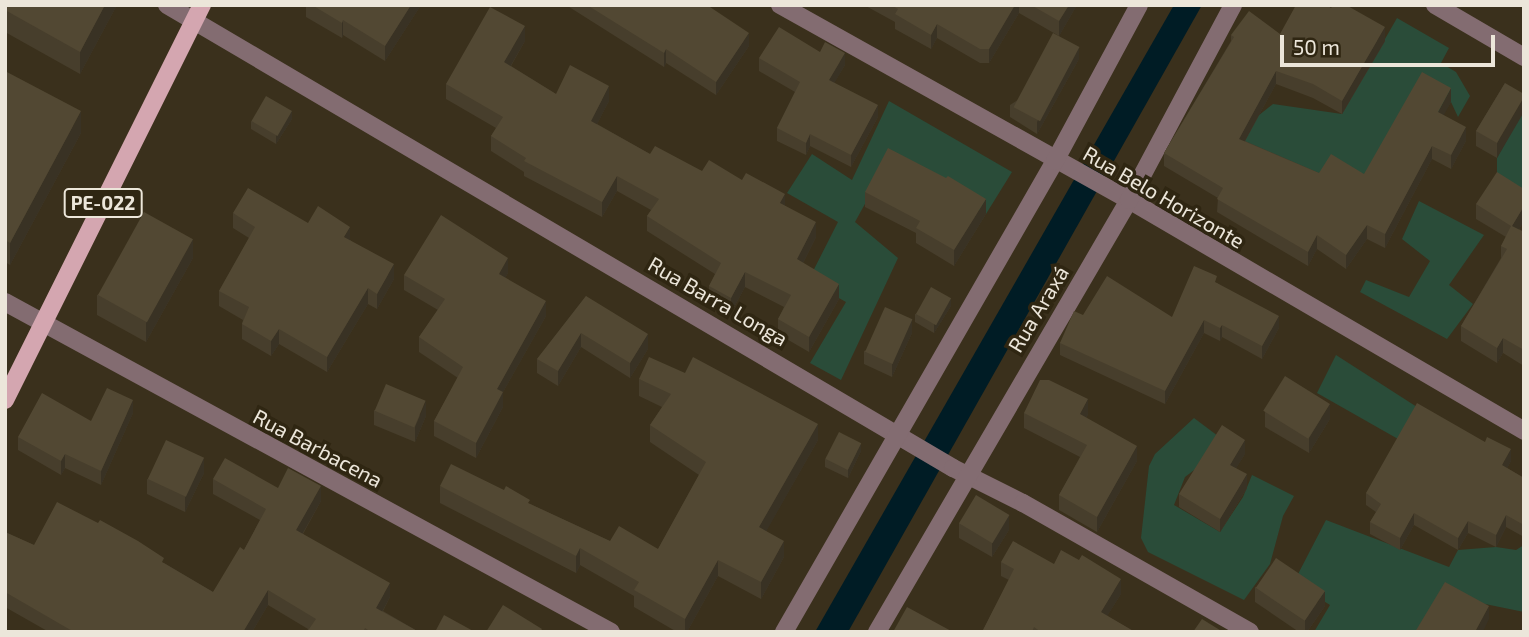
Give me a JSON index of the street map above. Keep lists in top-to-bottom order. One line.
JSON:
{"streets":{"main road":["PE-022"],"street":["Rua Belo Horizonte","Rua Barra Longa","Rua Araxá","Rua Barbacena"]},"crossings":[["Rua Belo Horizonte","Rua Araxá"],["PE-022","Rua Barra Longa"],["PE-022","Rua Barbacena"],["Rua Barra Longa","Rua Araxá"]],"scale_bar":"50 m"}
